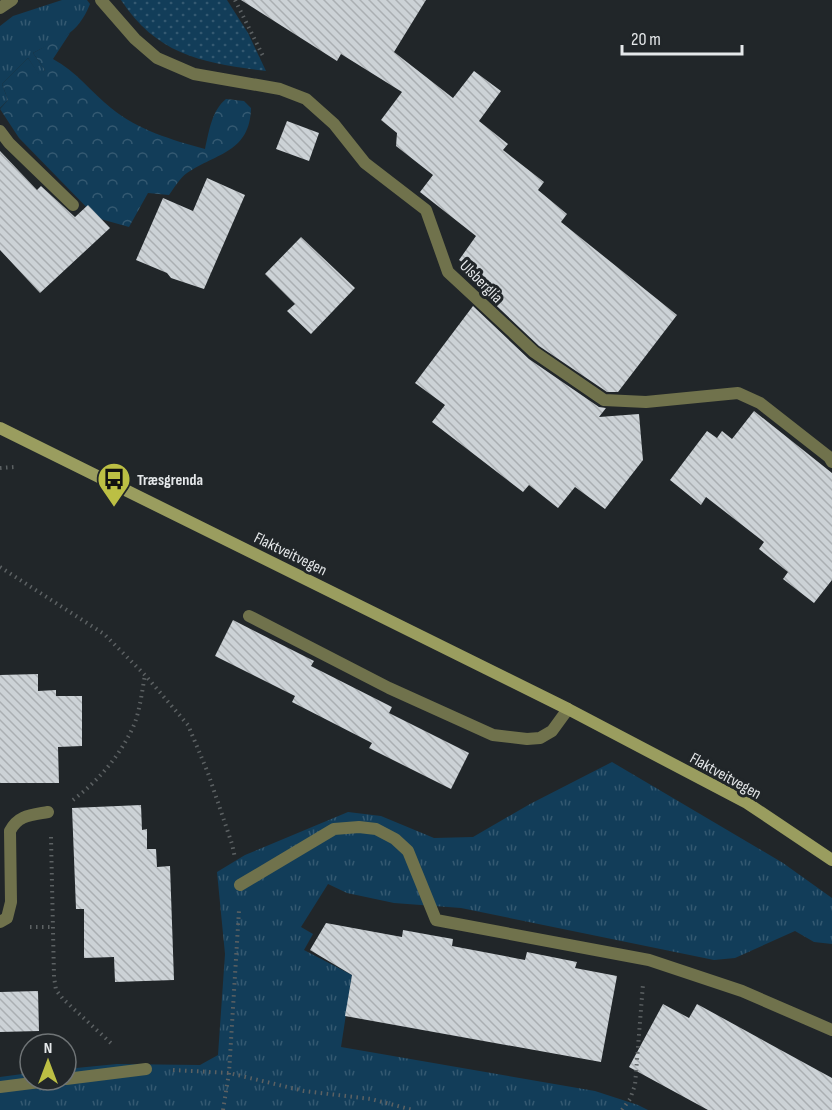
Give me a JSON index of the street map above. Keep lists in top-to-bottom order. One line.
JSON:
{"streets":{"main road":["Flaktveitvegen"],"street":["Ulsberglia"]},"places":{"bus stop":["Træsgrenda"]},"scale_bar":"20 m","north":"top"}
